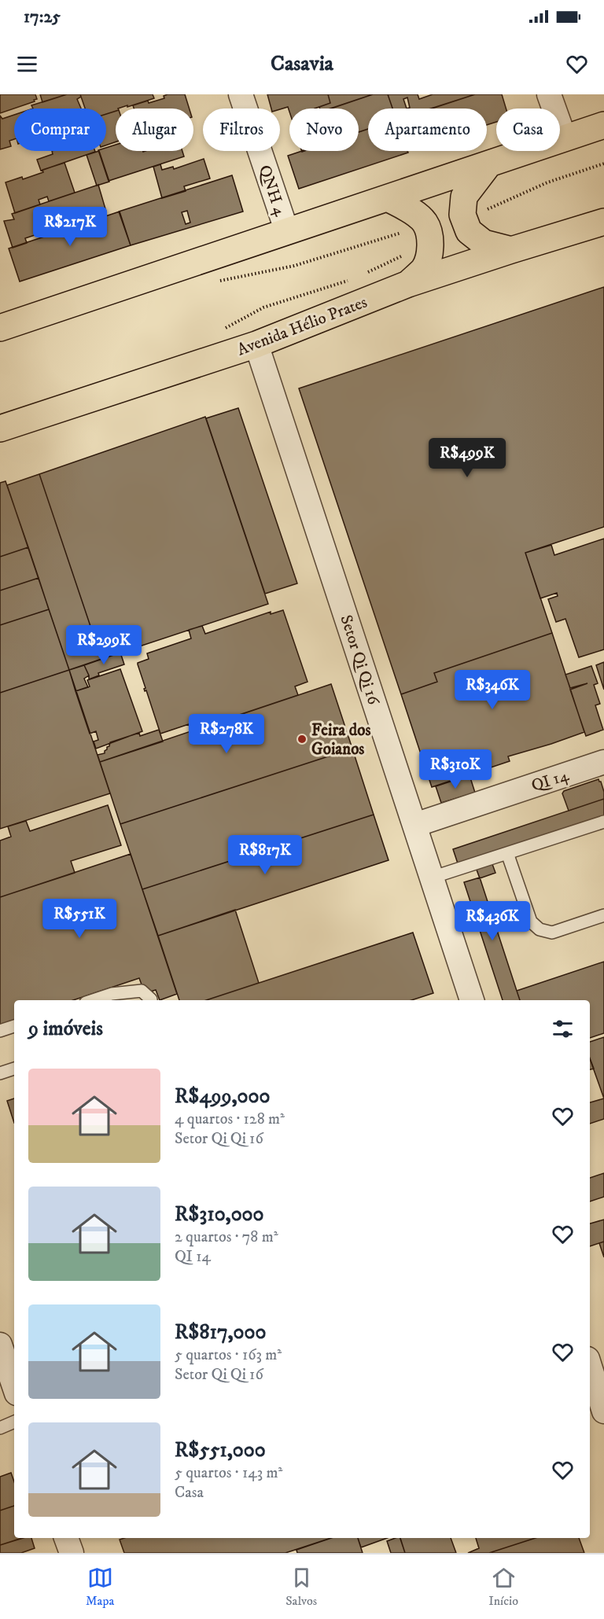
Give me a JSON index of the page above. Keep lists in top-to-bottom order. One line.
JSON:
{"streets":{"main road":["Avenida Hélio Prates"],"street":["QNH 4","Setor Qi Qi 16","QI 14"]},"crossings":[["Avenida Hélio Prates","Setor Qi Qi 16"],["Setor Qi Qi 16","QI 14"]],"places":["Feira dos Goianos"],"page":{"status":"17:25","header":"Casavia","chip":["Comprar","Alugar","Filtros","Novo","Apartamento","Casa"],"price":["R$217K","R$499K","R$299K","R$346K","R$278K","R$310K","R$817K","R$551K","R$436K"],"heading":"9 imóveis","list":[{"name":"R$499,000","note":"4 quartos · 128 m² · Setor Qi Qi 16"},{"name":"R$310,000","note":"2 quartos · 78 m² · QI 14"},{"name":"R$817,000","note":"5 quartos · 163 m² · Setor Qi Qi 16"},{"name":"R$551,000","note":"5 quartos · 143 m² · Casa"}],"tabs":["Mapa","Salvos","Início"]}}
